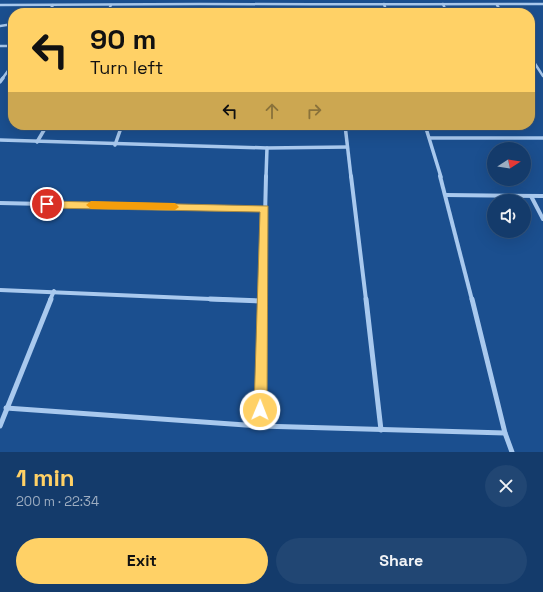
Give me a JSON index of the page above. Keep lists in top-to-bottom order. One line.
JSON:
{"north":"right","page":{"turn":["90 m","Turn left"],"heading":["1 min","200 m · 22:34"],"buttons":["Exit","Share"]}}
